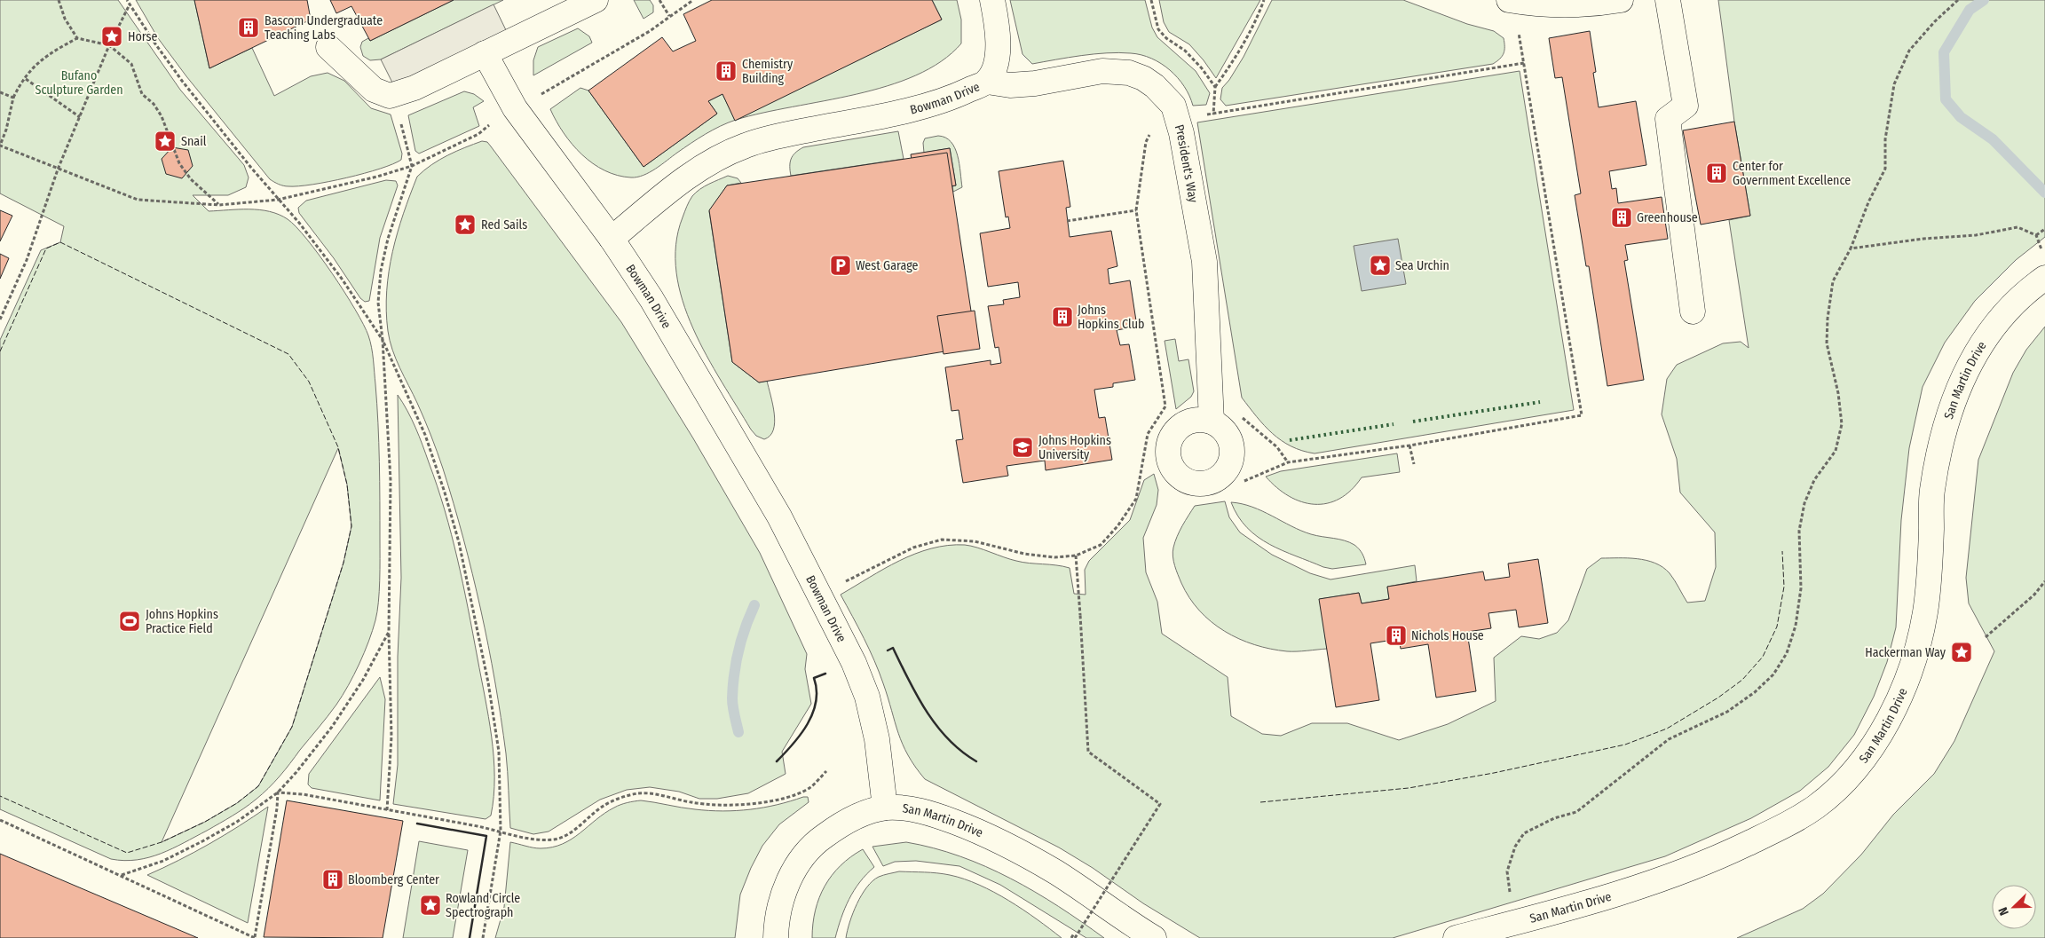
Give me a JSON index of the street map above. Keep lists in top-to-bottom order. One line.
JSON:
{"streets":{"street":["Bowman Drive","President's Way","San Martin Drive"]},"crossings":[["Bowman Drive","President's Way"],["Bowman Drive","San Martin Drive"]],"parks":["Bufano Sculpture Garden"],"places":{"building":["Bascom Undergraduate Teaching Labs","Chemistry Building","Center for Government Excellence","Greenhouse","Johns Hopkins Club","Nichols House","Bloomberg Center"],"place":["Horse","Snail","Red Sails","Sea Urchin","Hackerman Way","Rowland Circle Spectrograph"],"parking":["West Garage"],"school or university":["Johns Hopkins University"],"sports":["Johns Hopkins Practice Field"]},"north":"bottom left"}
